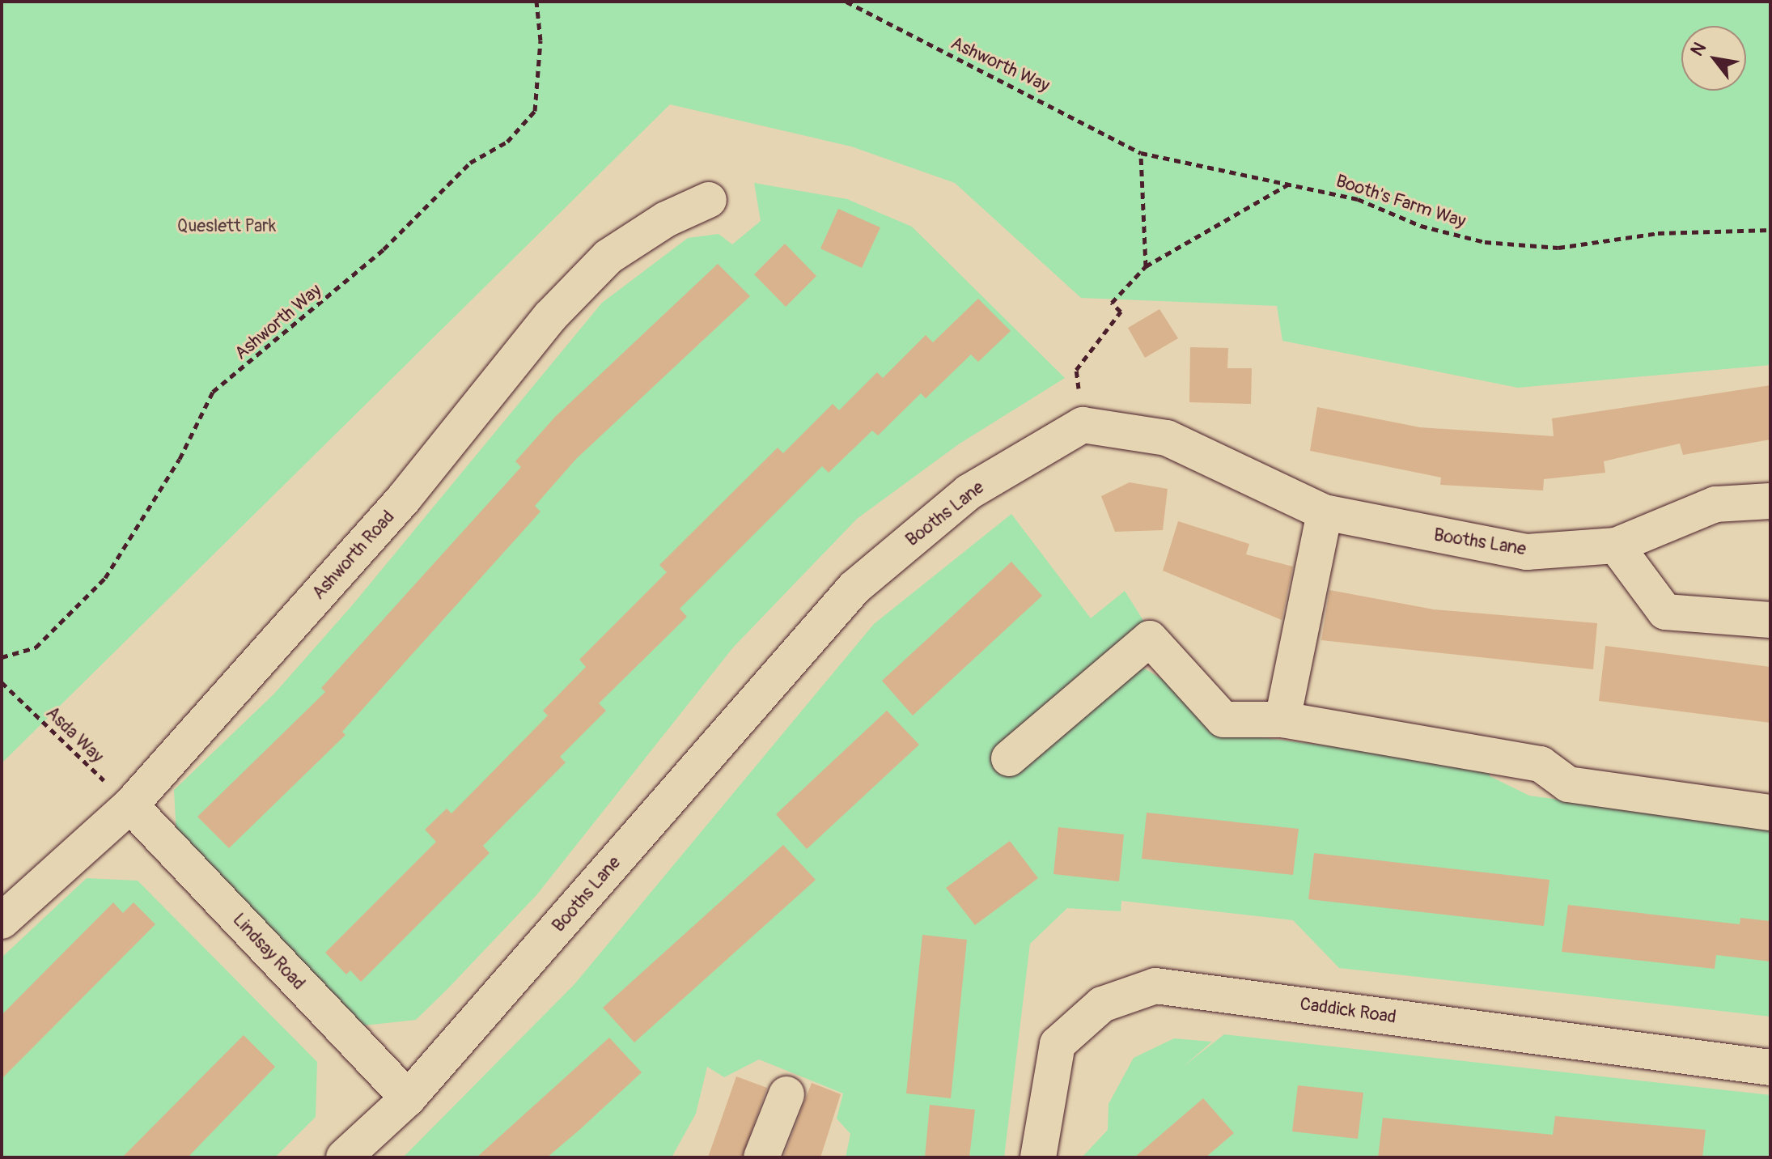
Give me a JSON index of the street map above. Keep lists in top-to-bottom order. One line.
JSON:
{"streets":{"street":["Booths Lane","Ashworth Road","Lindsay Road","Caddick Road"],"path":["Ashworth Way","Booth's Farm Way","Asda Way"]},"crossings":[["Ashworth Way","Booth's Farm Way"],["Booths Lane","Lindsay Road"],["Ashworth Road","Asda Way"],["Ashworth Road","Lindsay Road"],["Asda Way","Lindsay Road"]],"parks":["Queslett Park"],"north":"top left"}
